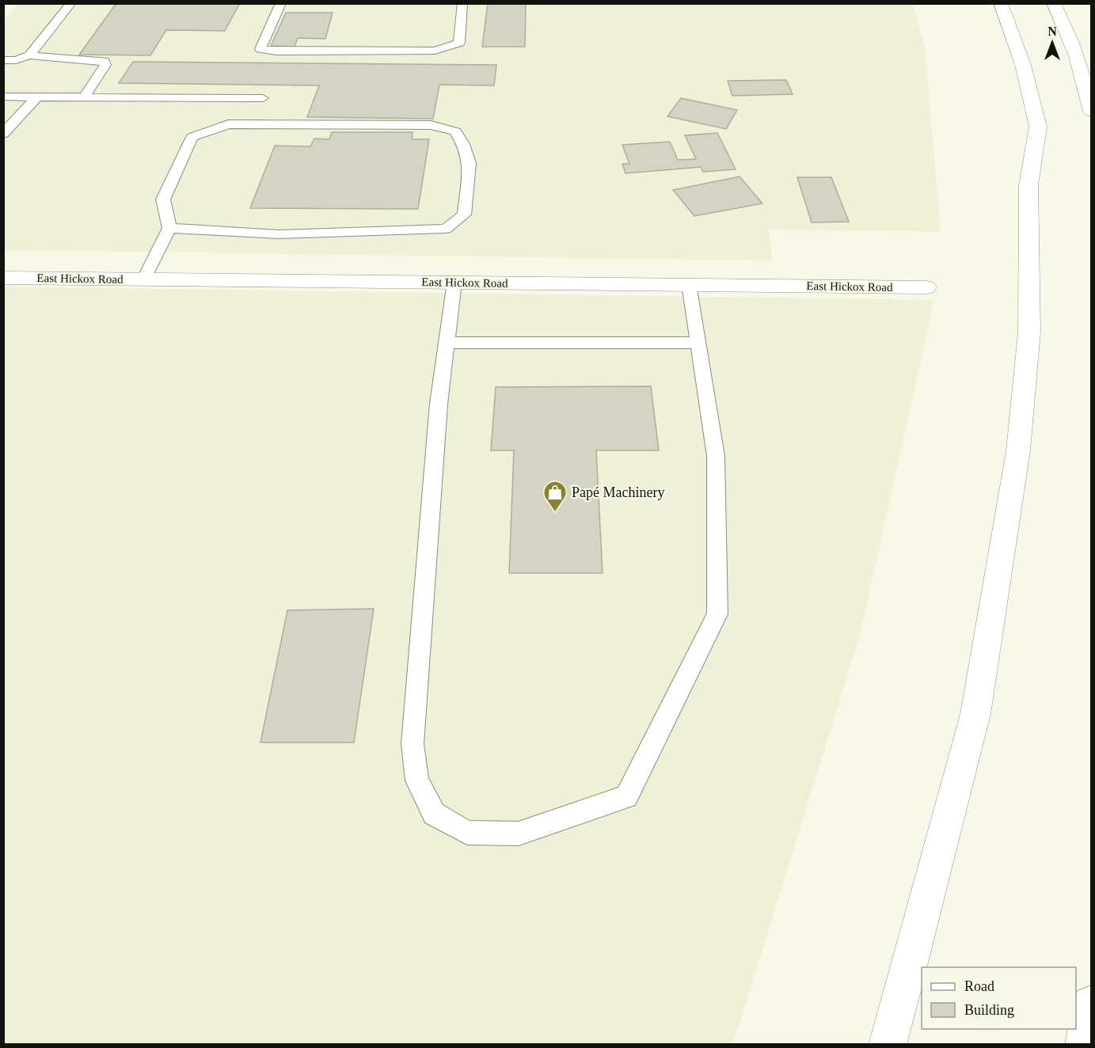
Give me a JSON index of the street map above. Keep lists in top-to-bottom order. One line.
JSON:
{"streets":{"main road":["East Hickox Road"]},"places":{"shop":["Papé Machinery"]},"legend":["Road","Building"],"north":"top"}
